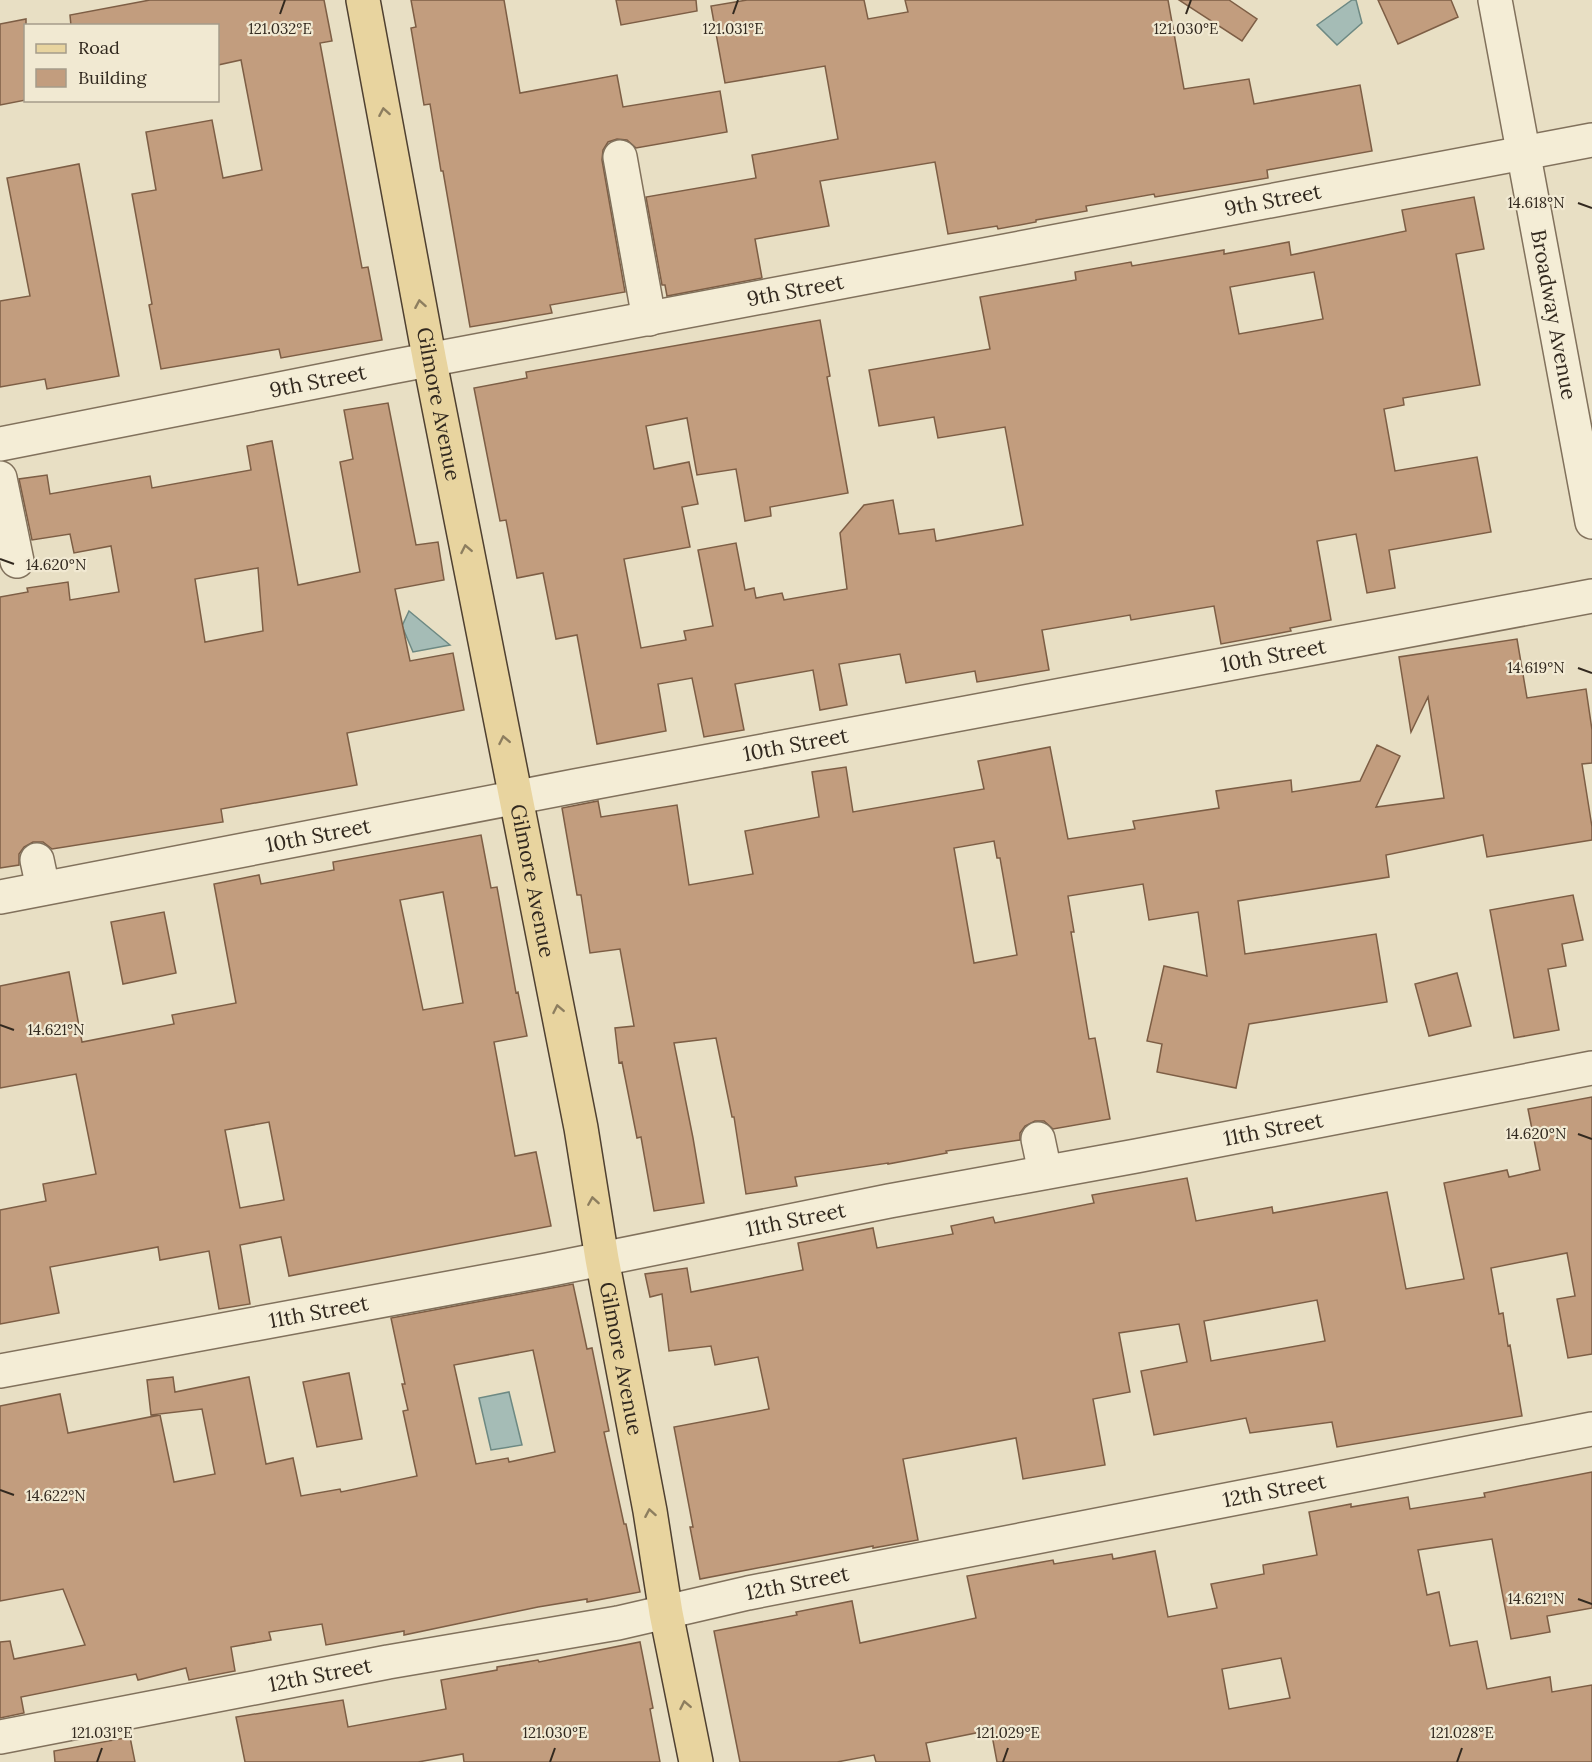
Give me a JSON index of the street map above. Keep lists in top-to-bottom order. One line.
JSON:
{"streets":{"main road":["Gilmore Avenue"],"street":["9th Street","Broadway Avenue","10th Street","11th Street","12th Street"]},"crossings":[["9th Street","Broadway Avenue"],["9th Street","Gilmore Avenue"],["Gilmore Avenue","10th Street"],["Gilmore Avenue","11th Street"],["Gilmore Avenue","12th Street"]],"one_way":["Gilmore Avenue"],"legend":["Road","Building"],"coordinates":["121.032°E","121.030°E","121.031°E","14.618°N","14.620°N","14.619°N","14.621°N","14.622°N","121.029°E","121.028°E"]}
